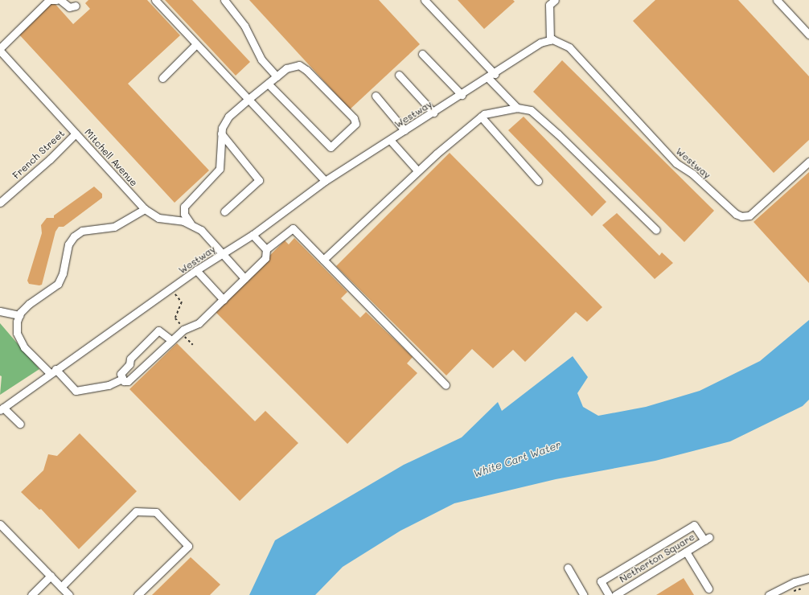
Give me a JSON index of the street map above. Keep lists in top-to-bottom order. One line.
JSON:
{"streets":{"street":["Westway","French Street","Mitchell Avenue","Netherton Square"]},"crossings":[["Westway","Mitchell Avenue"],["French Street","Mitchell Avenue"]],"water":["White Cart Water"]}
